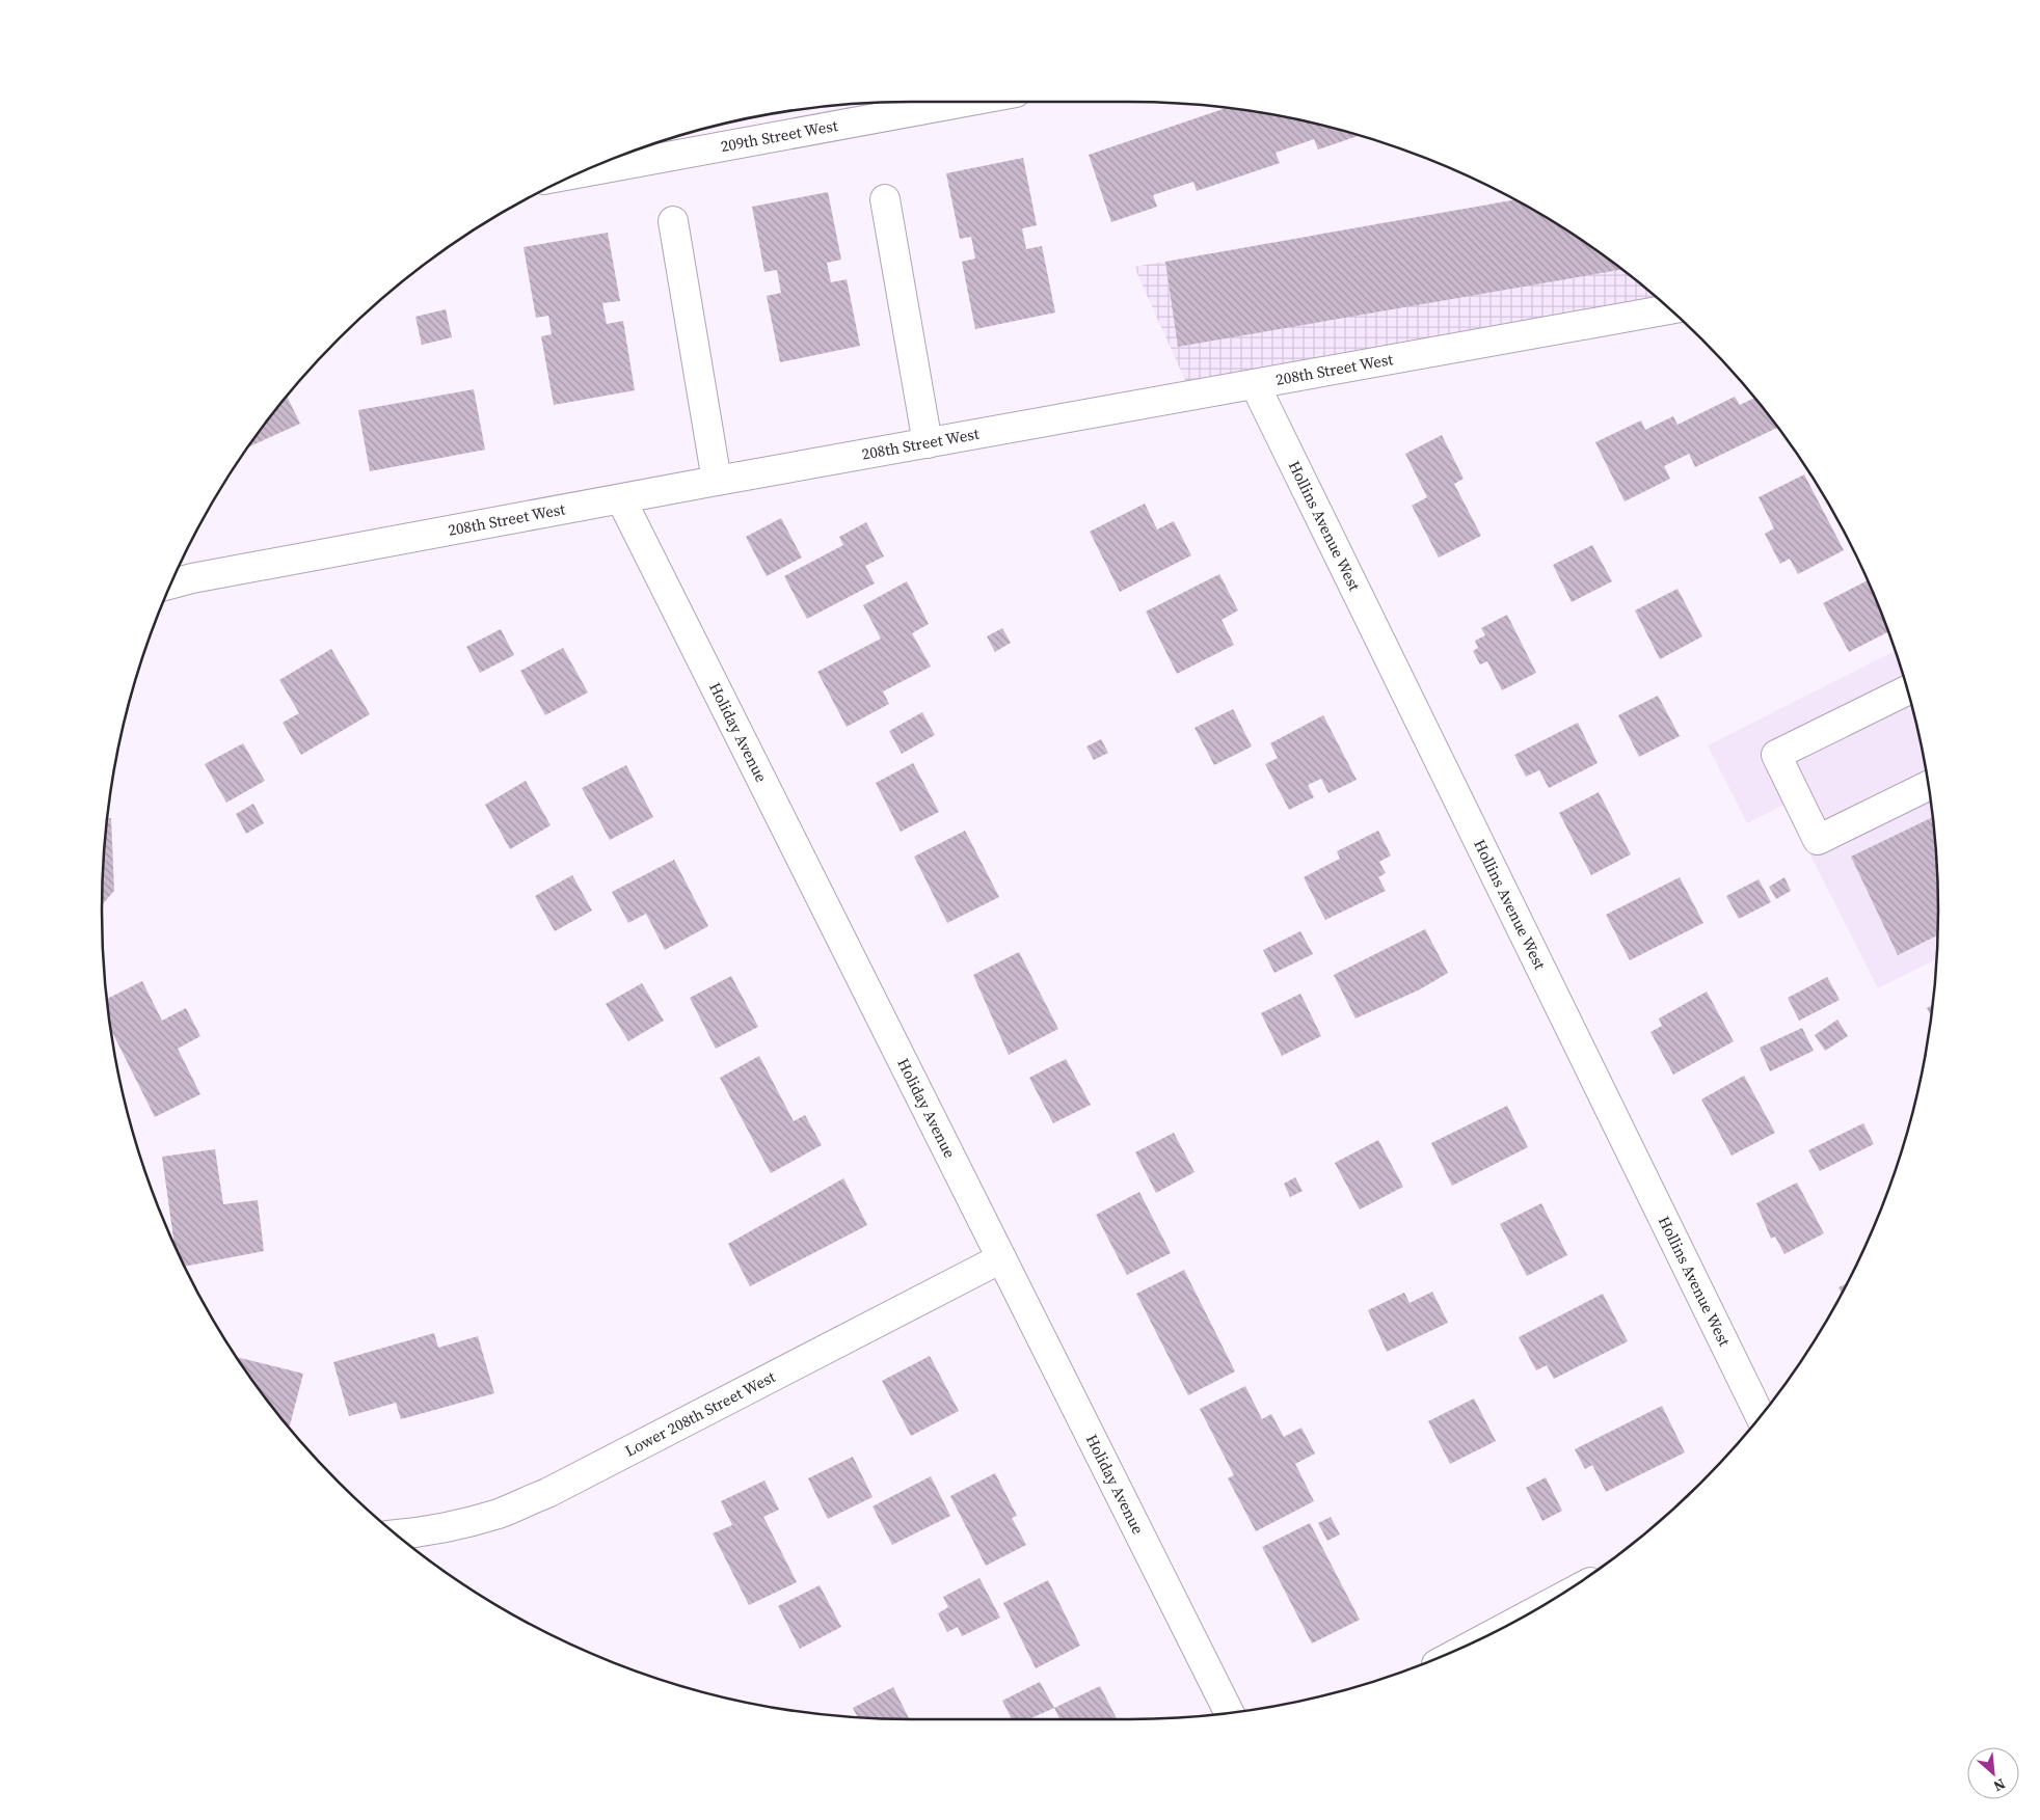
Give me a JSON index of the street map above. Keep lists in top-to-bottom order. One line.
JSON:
{"streets":{"street":["209th Street West","208th Street West","Hollins Avenue West","Holiday Avenue","Lower 208th Street West"]},"crossings":[["208th Street West","Hollins Avenue West"],["208th Street West","Holiday Avenue"],["Holiday Avenue","Lower 208th Street West"]],"north":"bottom right"}
